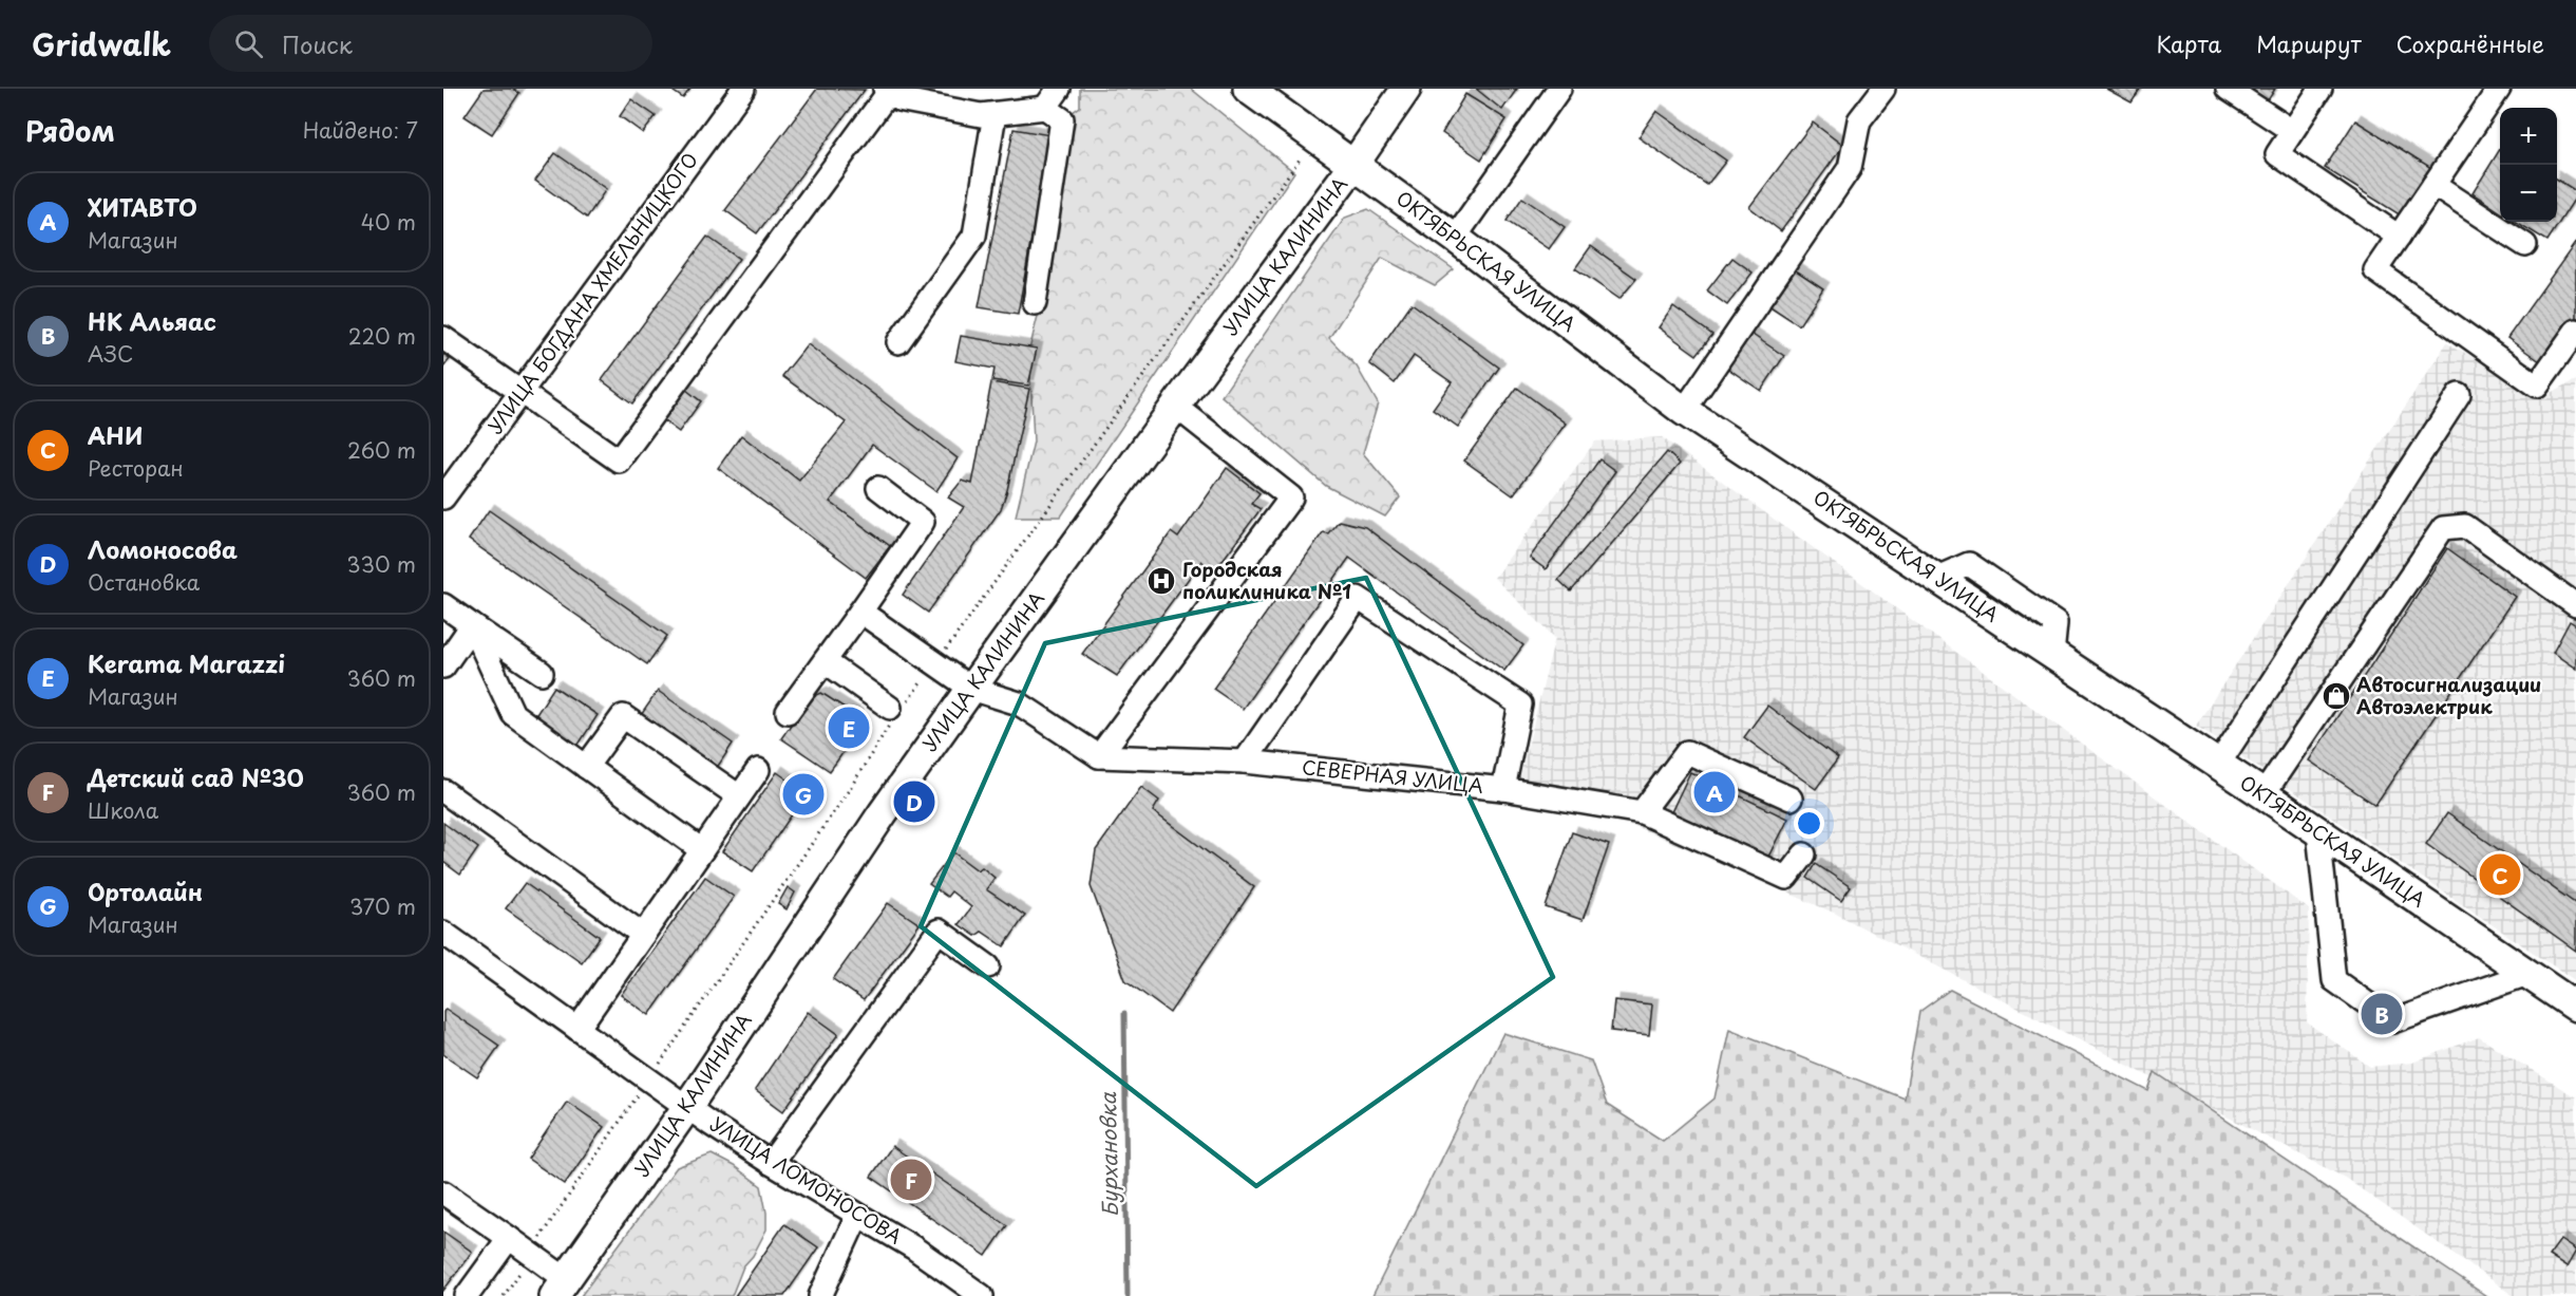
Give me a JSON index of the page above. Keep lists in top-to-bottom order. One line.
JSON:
{"streets":{"main road":["УЛИЦА КАЛИНИНА","ОКТЯБРЬСКАЯ УЛИЦА"],"street":["УЛИЦА БОГДАНА ХМЕЛЬНИЦКОГО","СЕВЕРНАЯ УЛИЦА","УЛИЦА ЛОМОНОСОВА"]},"crossings":[["УЛИЦА КАЛИНИНА","ОКТЯБРЬСКАЯ УЛИЦА"],["УЛИЦА КАЛИНИНА","УЛИЦА ЛОМОНОСОВА"]],"water":["Бурхановка"],"places":{"hospital":["Городская поликлиника №1"],"shop":["Автосигнализации Автоэлектрик"]},"page":{"header":"Gridwalk","search":"Поиск","nav":["Карта","Маршрут","Сохранённые"],"heading":["Рядом","Найдено: 7"],"map_buttons":["+","−"],"list":[{"mark":"A","name":"ХИТАВТО","note":"Магазин","value":"40 m"},{"mark":"B","name":"НК Альяас","note":"АЗС","value":"220 m"},{"mark":"C","name":"АНИ","note":"Ресторан","value":"260 m"},{"mark":"D","name":"Ломоносова","note":"Остановка","value":"330 m"},{"mark":"E","name":"Kerama Marazzi","note":"Магазин","value":"360 m"},{"mark":"F","name":"Детский сад №30","note":"Школа","value":"360 m"},{"mark":"G","name":"Ортолайн","note":"Магазин","value":"370 m"}],"pins":["E","A","G","D","C","B","F"]}}
